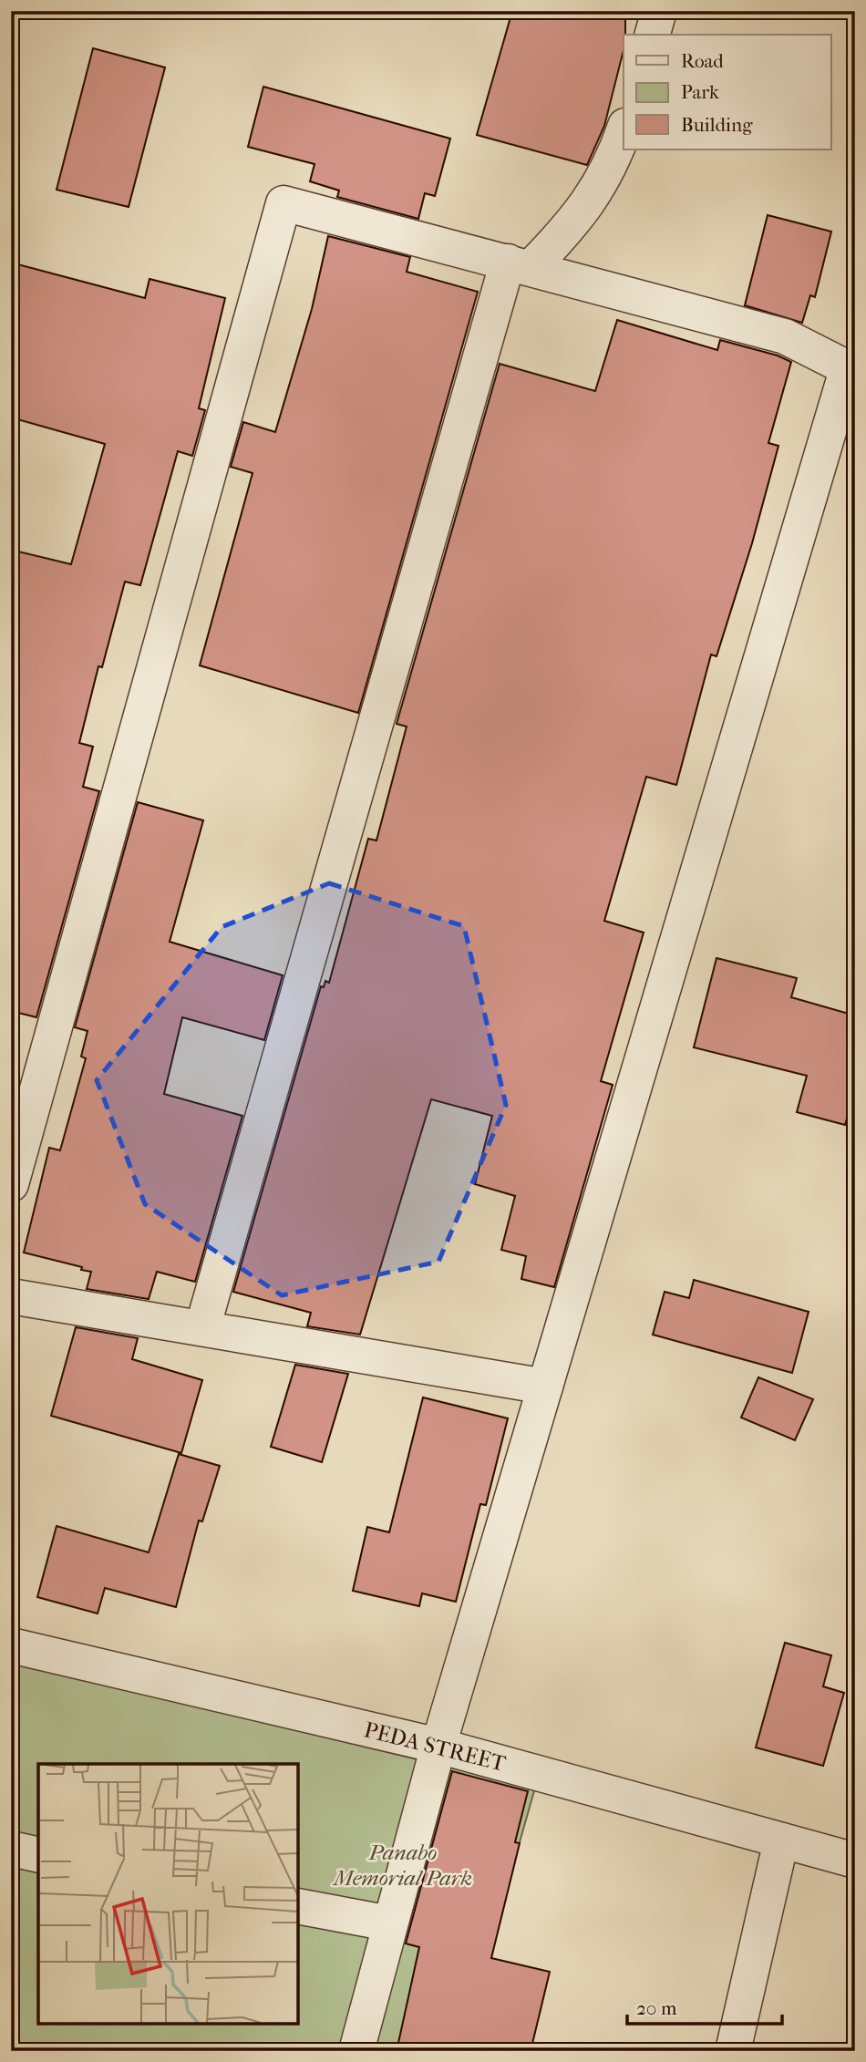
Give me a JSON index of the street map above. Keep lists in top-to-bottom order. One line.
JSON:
{"streets":{"street":["PEDA STREET"]},"parks":["Panabo Memorial Park"],"legend":["Road","Park","Building"],"scale_bar":"20 m"}
